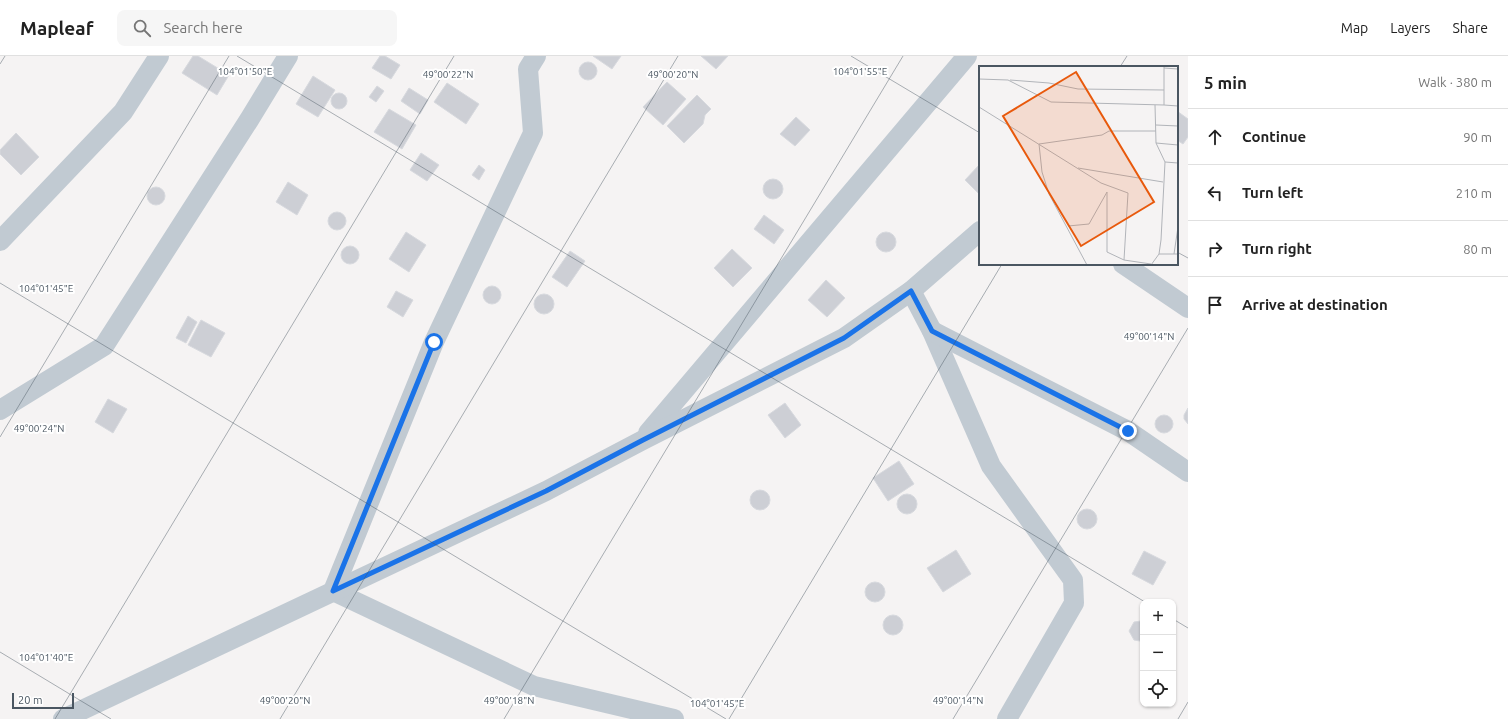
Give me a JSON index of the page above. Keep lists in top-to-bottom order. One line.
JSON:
{"scale_bar":"20 m","page":{"header":"Mapleaf","search":"Search here","nav":["Map","Layers","Share"],"heading":["5 min","Walk · 380 m"],"list":[["Continue","90 m"],["Turn left","210 m"],["Turn right","80 m"],"Arrive at destination"],"map_buttons":["+","−"],"scale":"20 m"},"coordinates":["104°01'50\"E","104°01'55\"E","49°00'22\"N","49°00'20\"N","104°01'45\"E","49°00'14\"N","49°00'24\"N","104°01'40\"E","49°00'18\"N"]}
